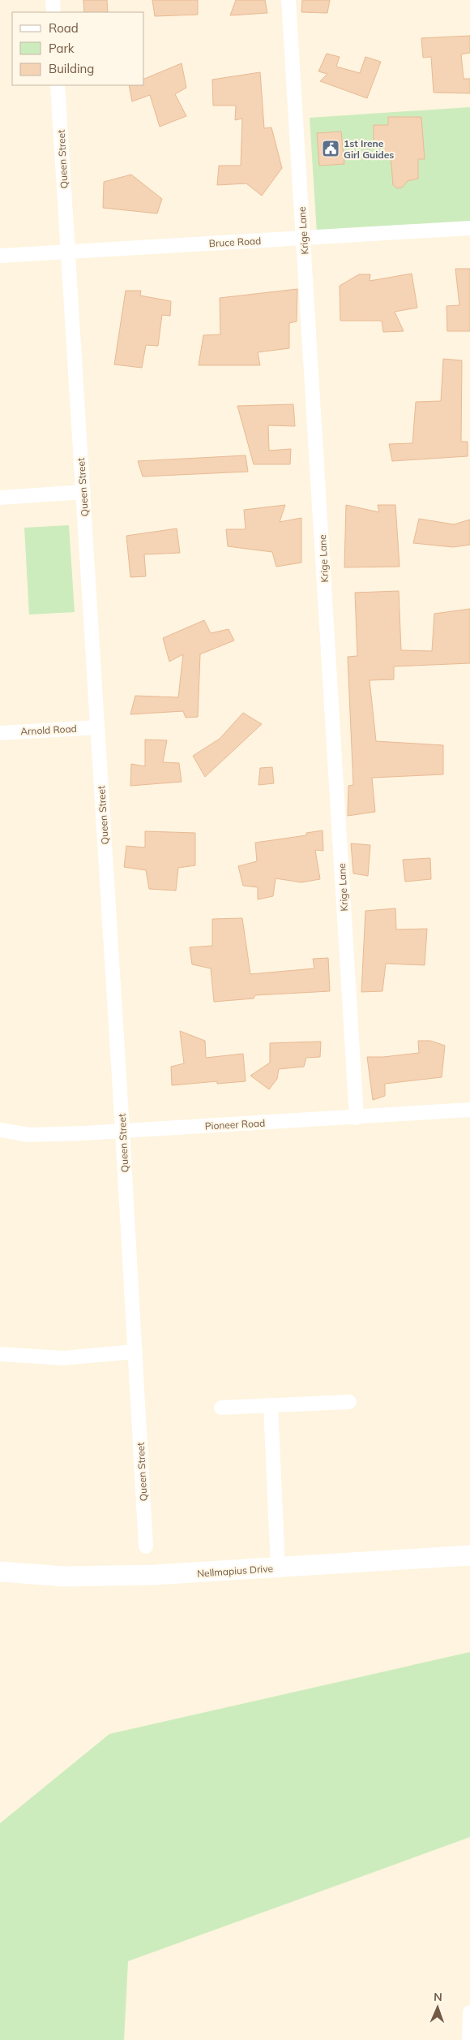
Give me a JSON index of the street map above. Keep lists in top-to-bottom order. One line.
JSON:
{"streets":{"main road":["Nellmapius Drive"],"street":["Queen Street","Krige Lane","Bruce Road","Arnold Road","Pioneer Road"]},"crossings":[["Queen Street","Bruce Road"],["Queen Street","Arnold Road"],["Queen Street","Pioneer Road"],["Krige Lane","Bruce Road"],["Krige Lane","Pioneer Road"]],"places":{"public building":["1st Irene Girl Guides"]},"legend":["Road","Park","Building"],"north":"top"}
